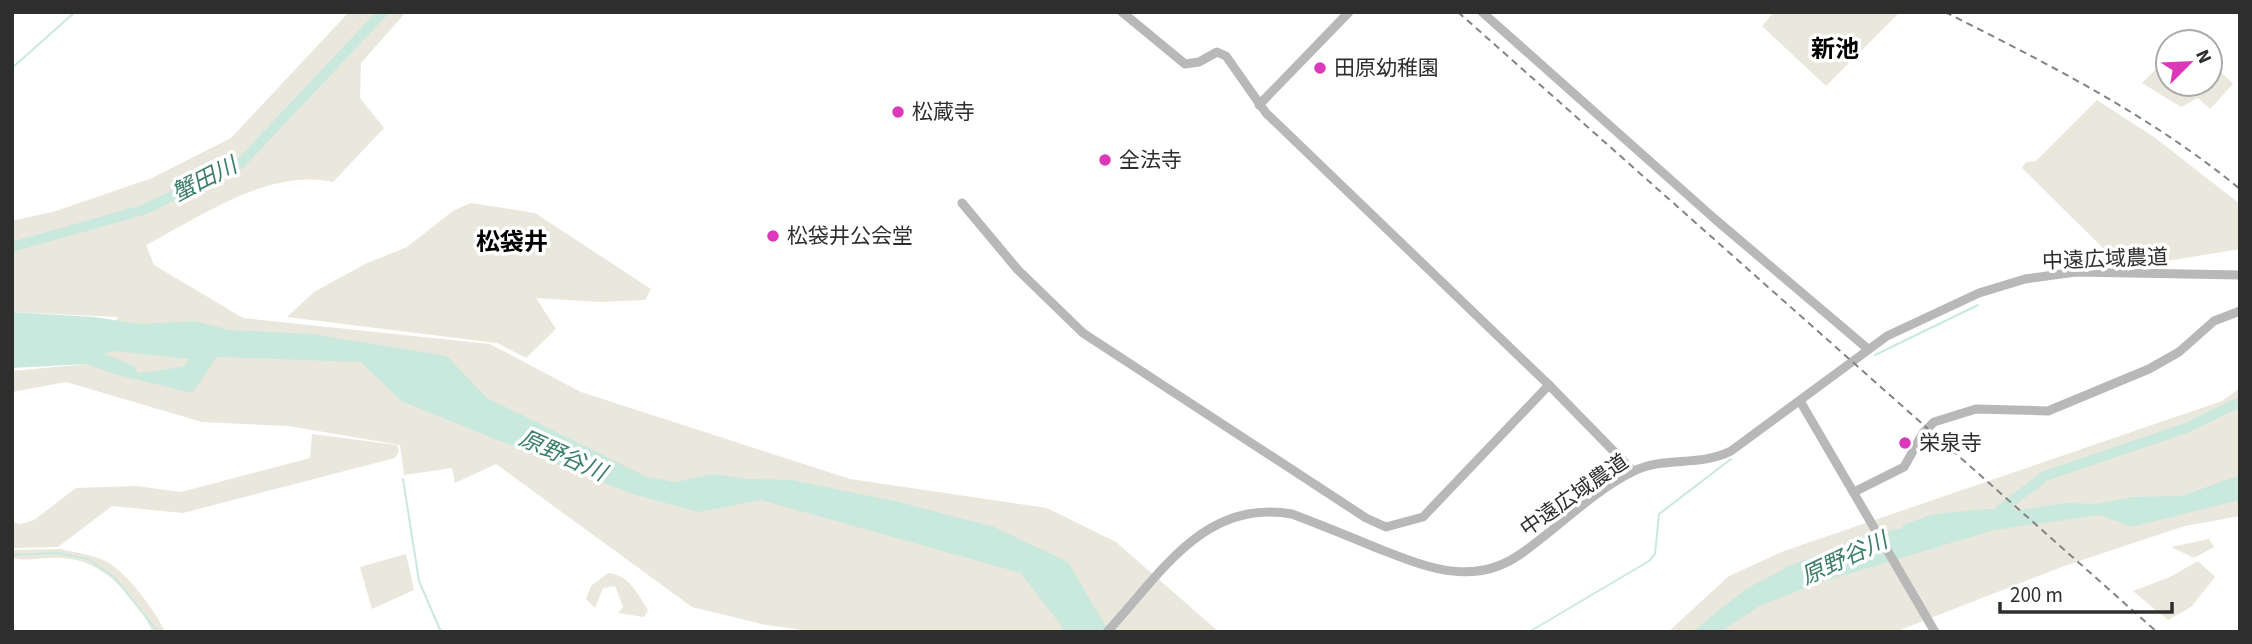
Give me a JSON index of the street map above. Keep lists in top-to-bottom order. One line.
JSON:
{"streets":{"street":["中遠広域農道"]},"districts":["新池","松袋井"],"water":["蟹田川","原野谷川"],"places":["田原幼稚園","松蔵寺","全法寺","松袋井公会堂","栄泉寺"],"scale_bar":"200 m","north":"top right"}
